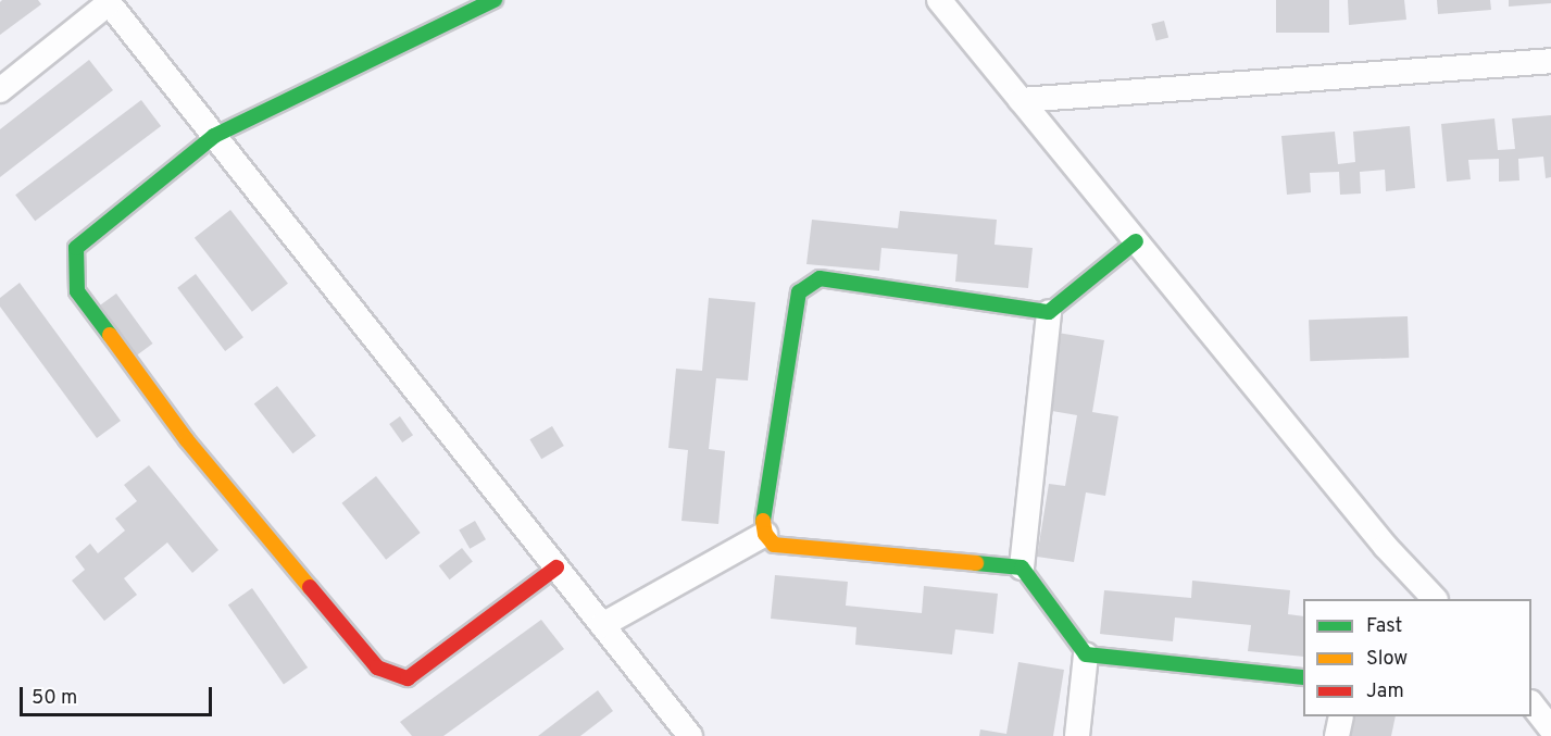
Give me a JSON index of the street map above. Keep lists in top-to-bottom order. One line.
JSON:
{"legend":["Fast","Slow","Jam"],"scale_bar":"50 m"}
